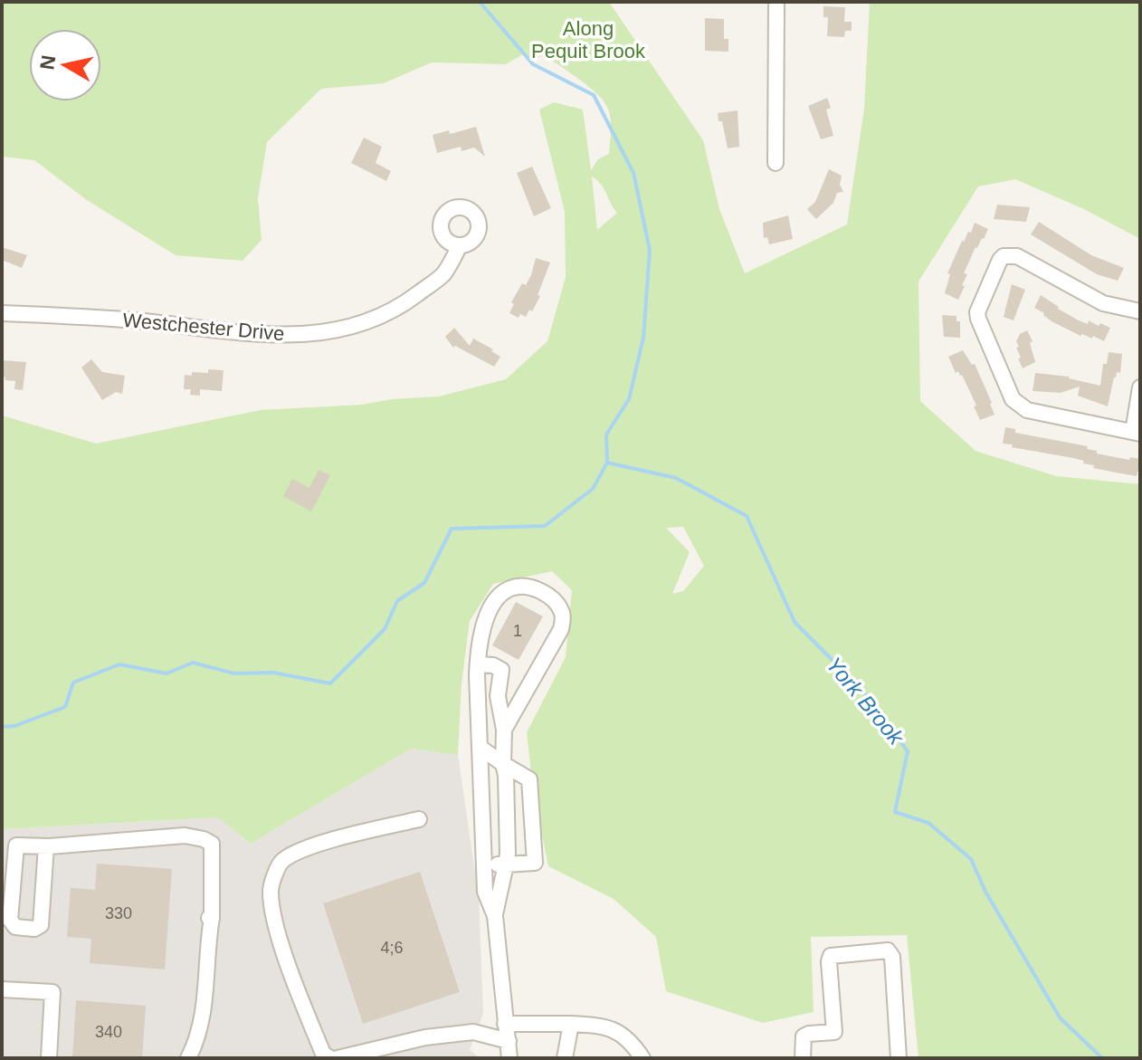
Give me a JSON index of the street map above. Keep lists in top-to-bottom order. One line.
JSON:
{"streets":{"street":["Westchester Drive"]},"water":["York Brook"],"parks":["Along Pequit Brook"],"house_numbers":["1","330","4;6","340"],"north":"left"}
